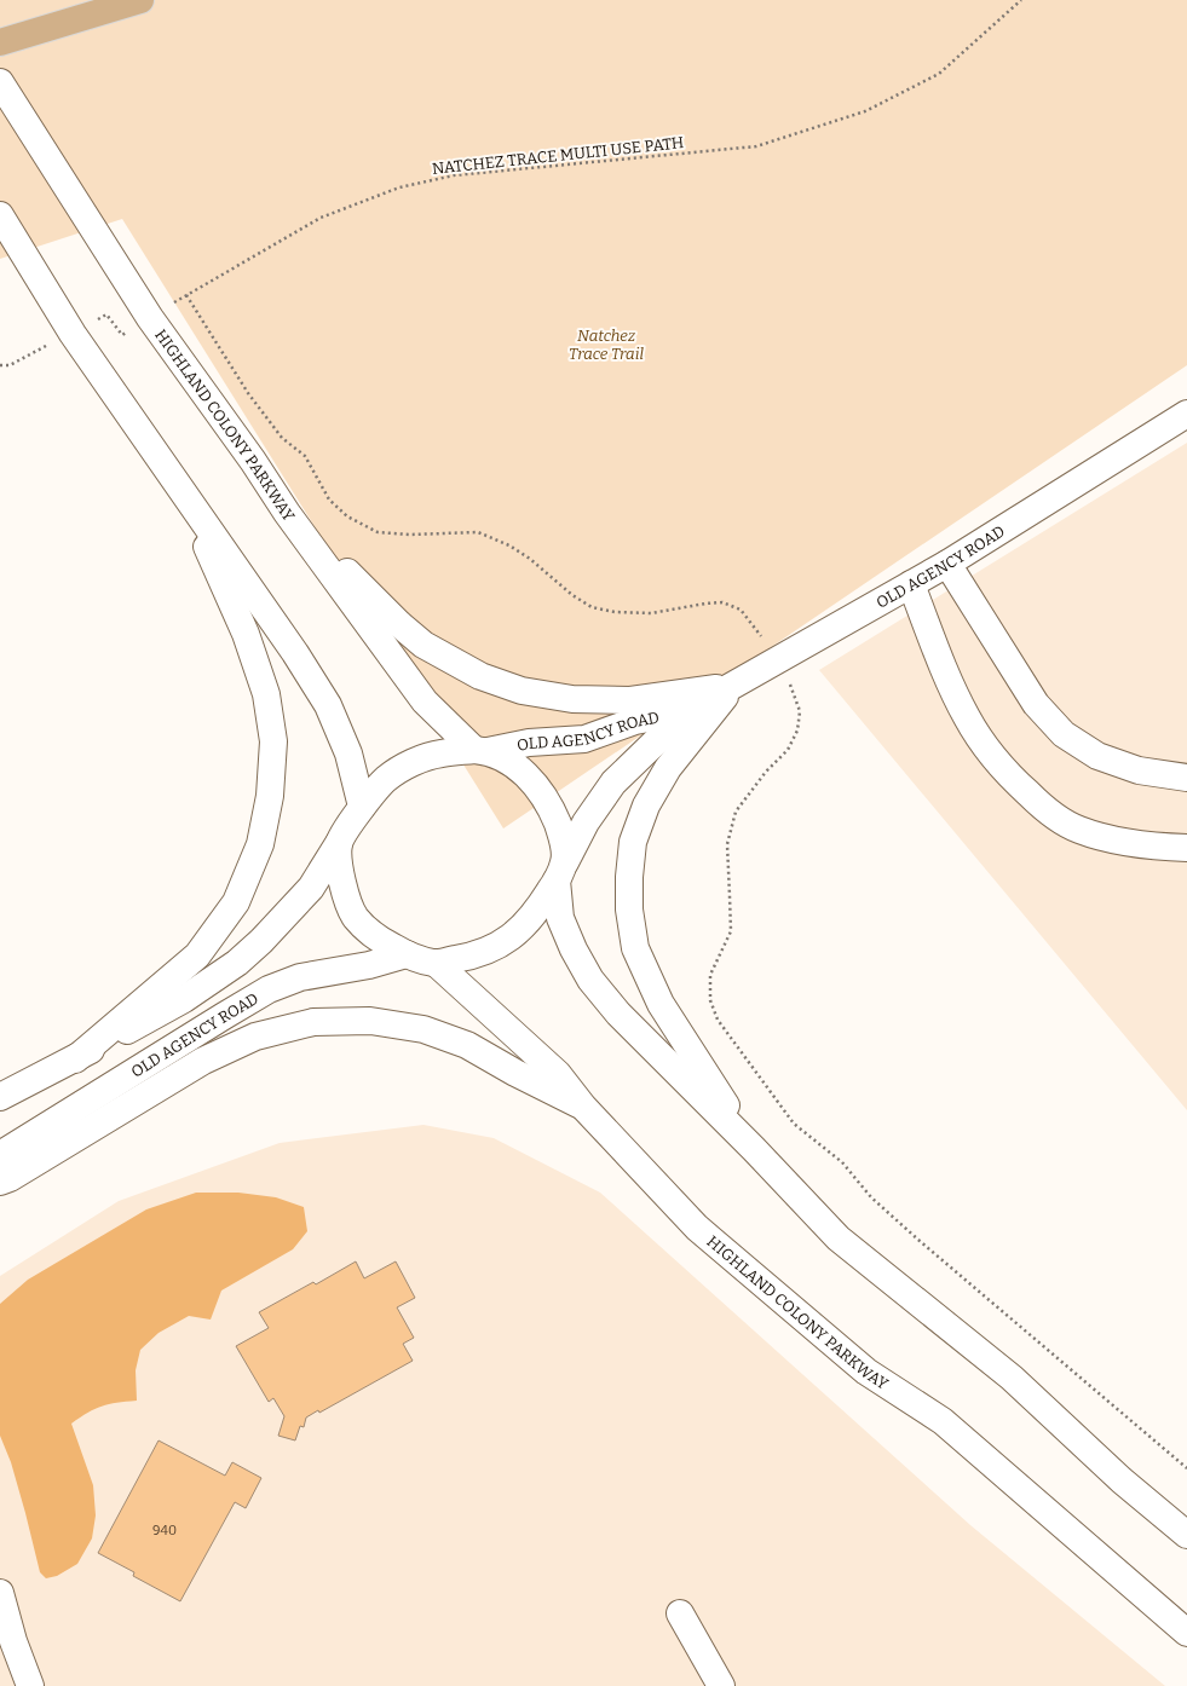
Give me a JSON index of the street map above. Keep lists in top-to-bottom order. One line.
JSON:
{"streets":{"street":["HIGHLAND COLONY PARKWAY","OLD AGENCY ROAD"],"path":["NATCHEZ TRACE MULTI USE PATH"]},"crossings":[["NATCHEZ TRACE MULTI USE PATH","HIGHLAND COLONY PARKWAY"],["HIGHLAND COLONY PARKWAY","OLD AGENCY ROAD"]],"parks":["Natchez Trace Trail"],"house_numbers":["940"]}
